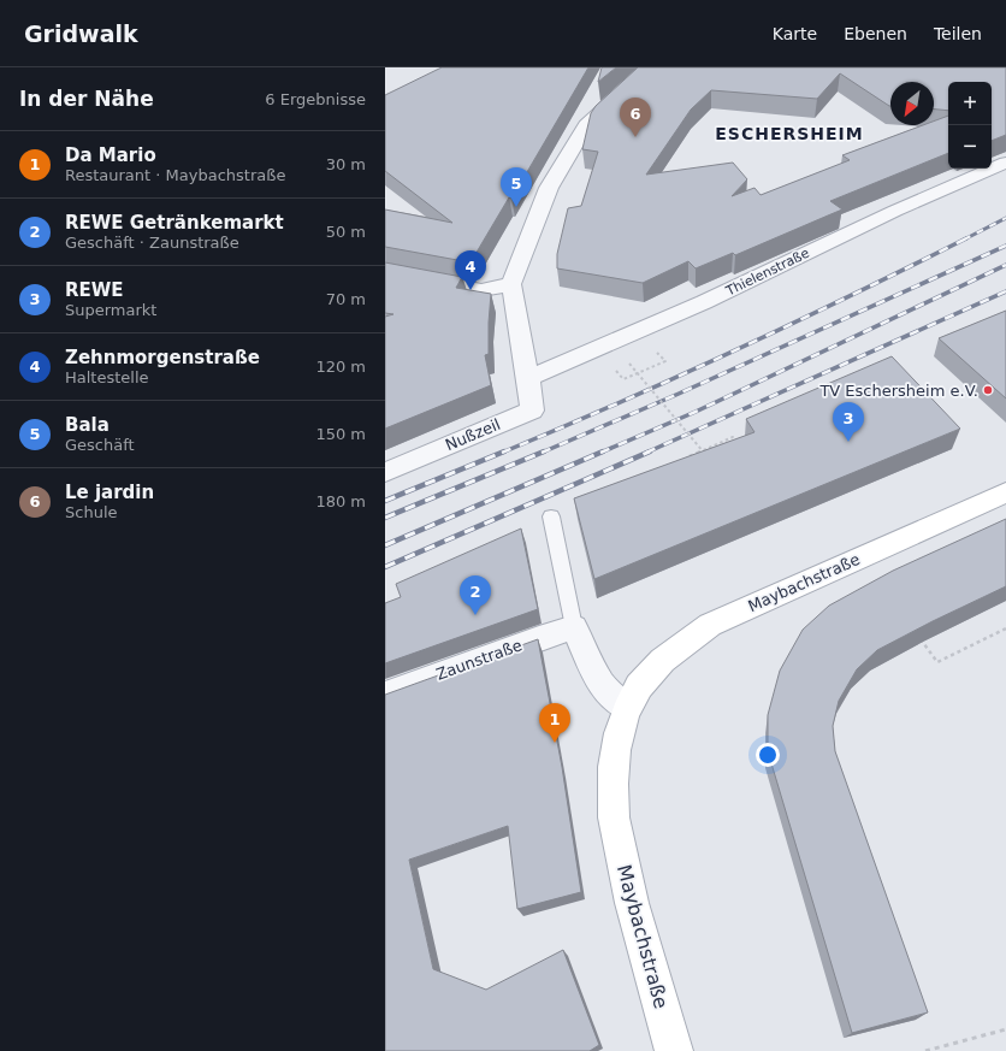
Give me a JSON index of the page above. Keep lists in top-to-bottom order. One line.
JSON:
{"streets":{"street":["Thielenstraße","Nußzeil","Maybachstraße","Zaunstraße"]},"crossings":[["Thielenstraße","Nußzeil"]],"districts":["ESCHERSHEIM"],"places":["TV Eschersheim e.V."],"north":"bottom left","page":{"header":"Gridwalk","nav":["Karte","Ebenen","Teilen"],"heading":["In der Nähe","6 Ergebnisse"],"map_buttons":["+","−"],"pins":["6","5","4","3","2","1"],"list":[{"mark":"1","name":"Da Mario","note":"Restaurant · Maybachstraße","value":"30 m"},{"mark":"2","name":"REWE Getränkemarkt","note":"Geschäft · Zaunstraße","value":"50 m"},{"mark":"3","name":"REWE","note":"Supermarkt","value":"70 m"},{"mark":"4","name":"Zehnmorgenstraße","note":"Haltestelle","value":"120 m"},{"mark":"5","name":"Bala","note":"Geschäft","value":"150 m"},{"mark":"6","name":"Le jardin","note":"Schule","value":"180 m"}]}}
